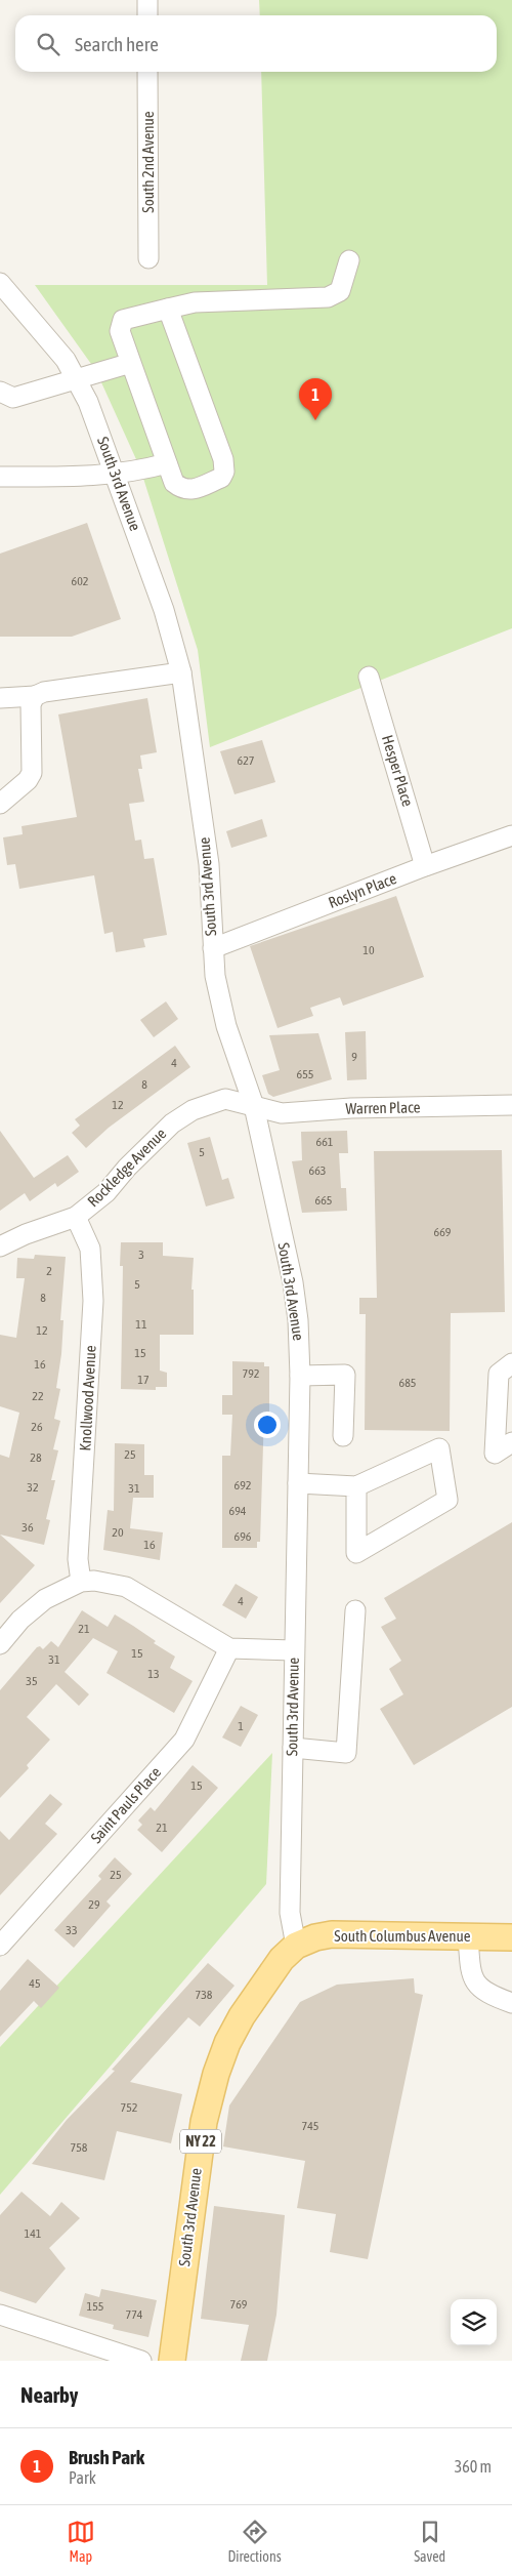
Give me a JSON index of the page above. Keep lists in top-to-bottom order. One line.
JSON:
{"streets":{"main road":["South 3rd Avenue","South Columbus Avenue","NY 22"],"street":["South 2nd Avenue","Hesper Place","Roslyn Place","Warren Place","Rockledge Avenue","Knollwood Avenue","Saint Pauls Place"]},"crossings":[["South 3rd Avenue","Roslyn Place"],["South 3rd Avenue","Warren Place"],["South 3rd Avenue","Rockledge Avenue"],["South 3rd Avenue","South Columbus Avenue"],["Hesper Place","Roslyn Place"],["Warren Place","Rockledge Avenue"],["Rockledge Avenue","Knollwood Avenue"]],"house_numbers":["602","627","10","9","4","655","8","12","661","5","663","665","669","3","2","5","8","11","12","15","16","792","17","685","22","26","25","28","692","32","31","694","36","20","696","16","4","21","15","31","13","35","1","15","21","25","29","33","45","738","752","745","758","141","769","155","774"],"page":{"search":"Search here","pins":"1","heading":"Nearby","list":[{"mark":"1","name":"Brush Park","note":"Park","value":"360 m"}],"nav":["Map","Directions","Saved"]}}
